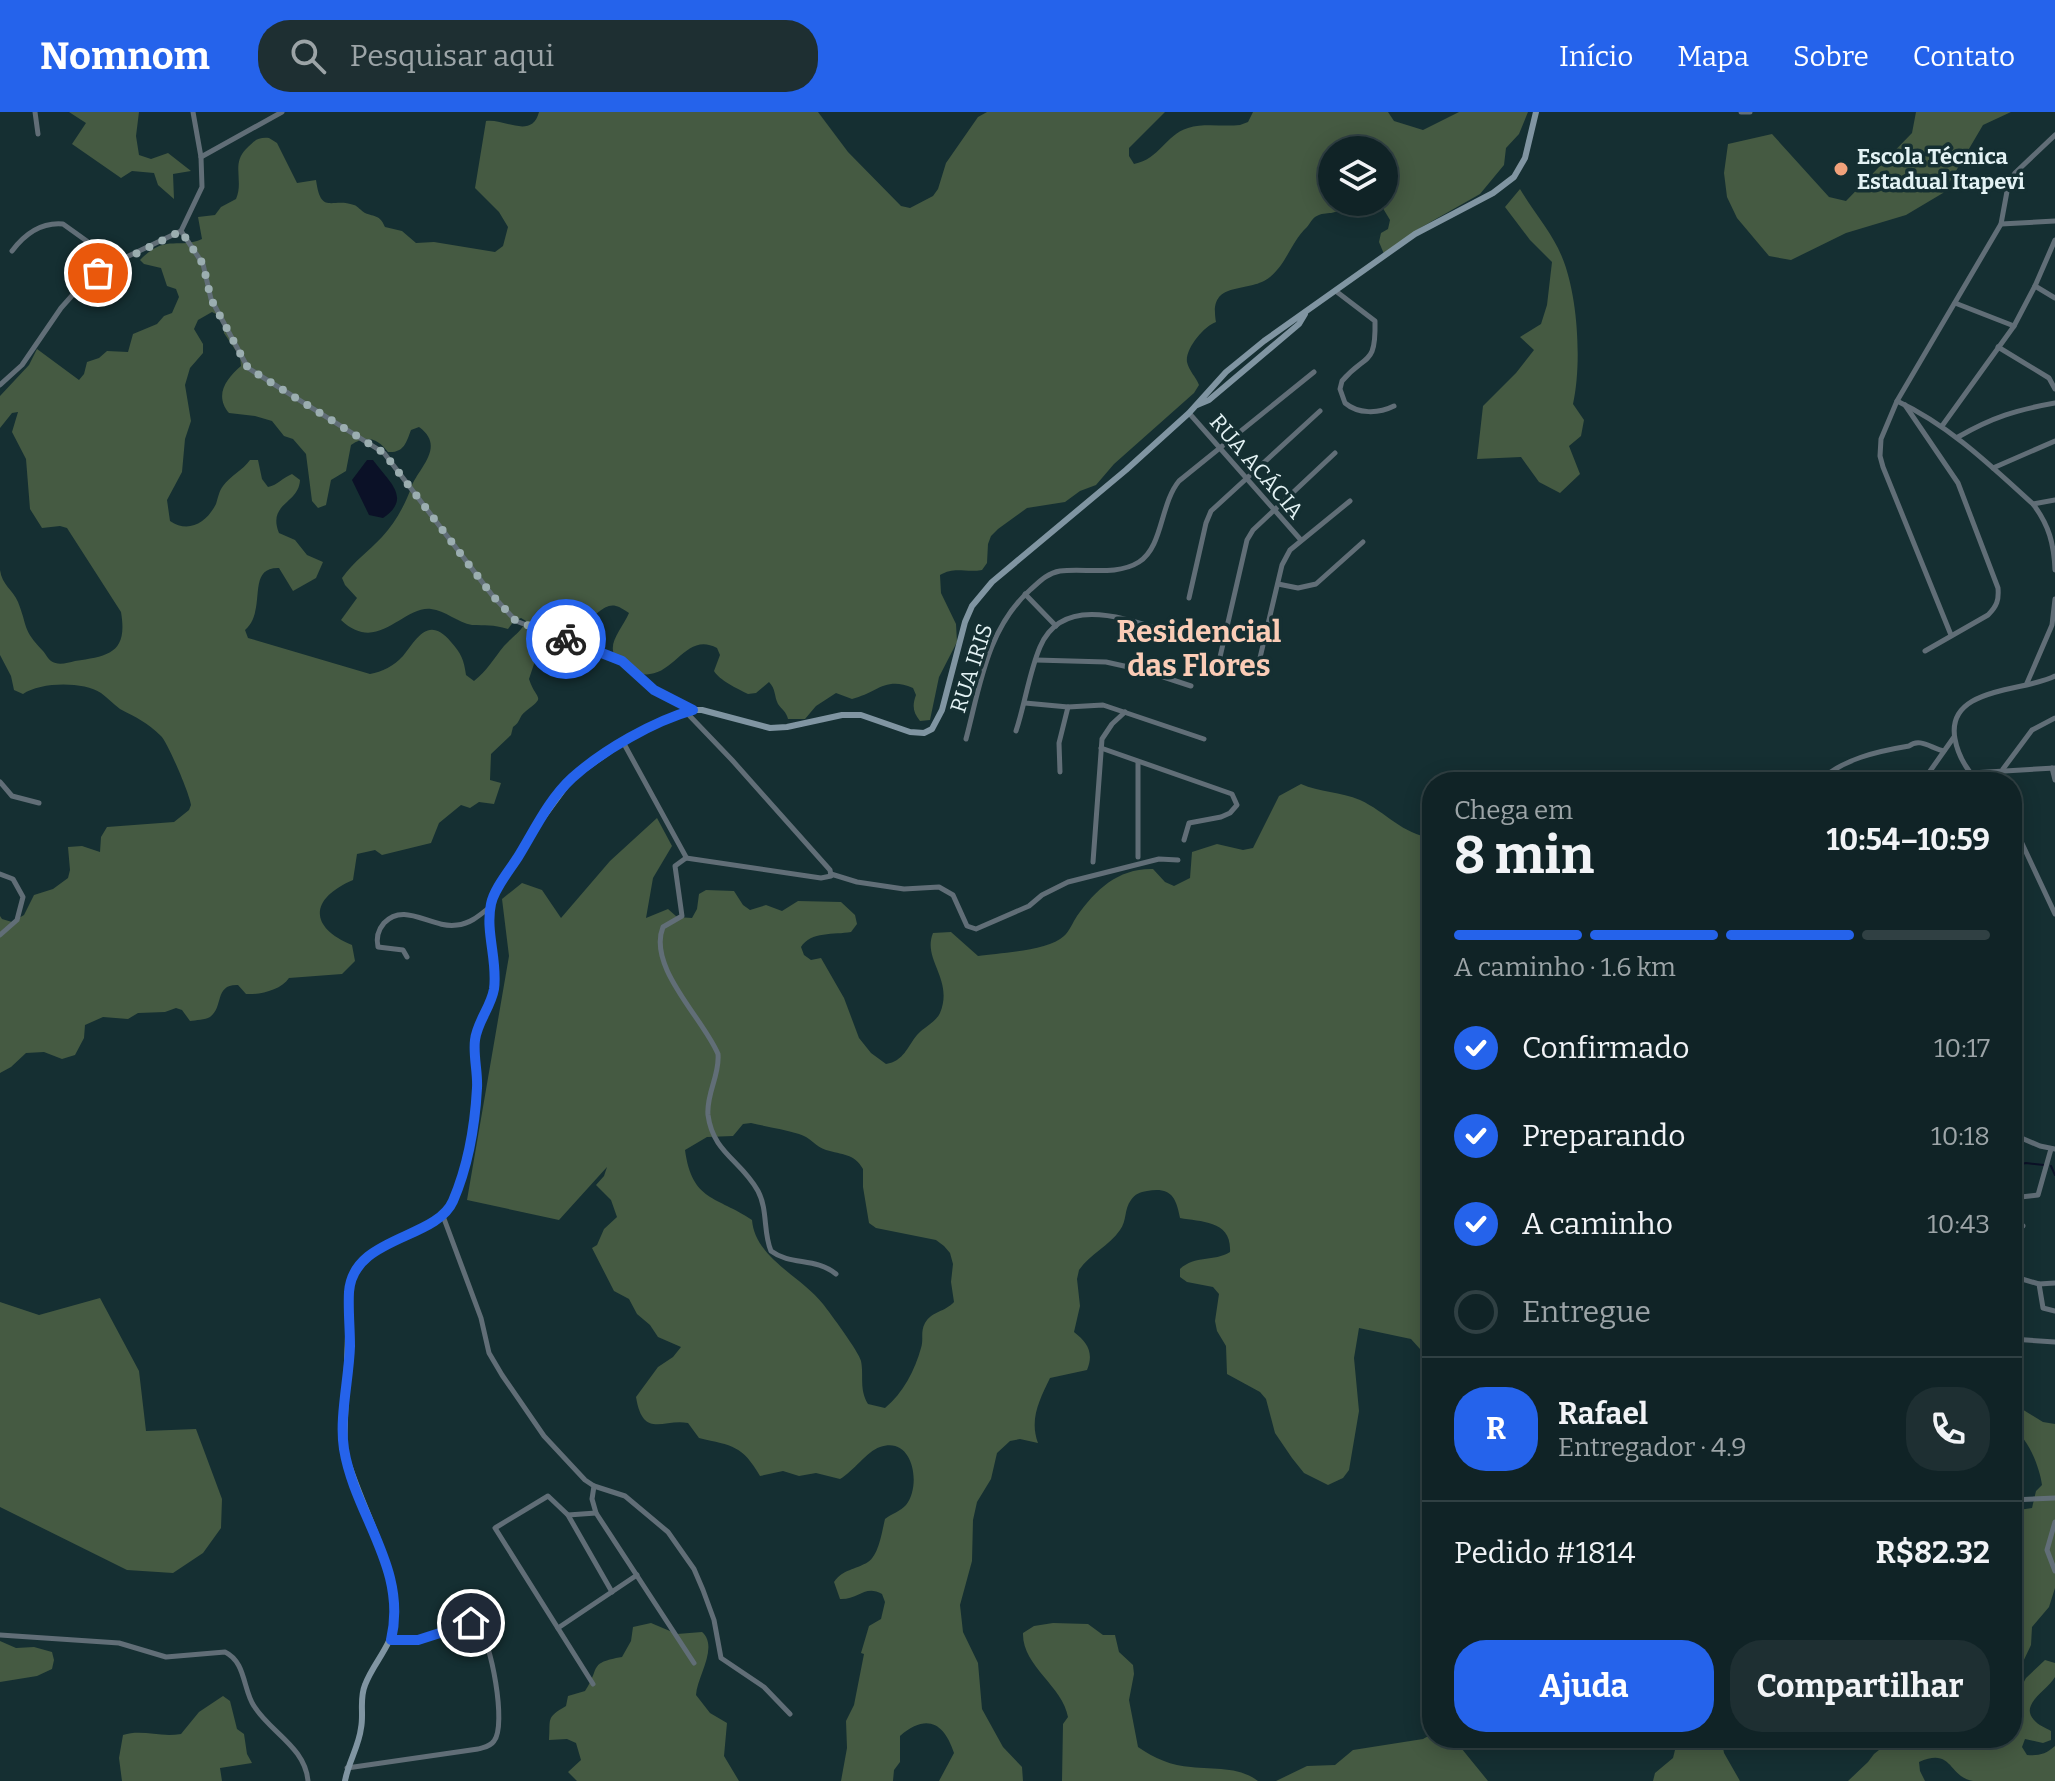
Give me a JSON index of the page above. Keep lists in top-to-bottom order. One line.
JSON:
{"streets":{"street":["RUA ACÁCIA","RUA IRIS"]},"crossings":[["RUA ACÁCIA","RUA IRIS"]],"districts":["Residencial das Flores"],"places":["Escola Técnica Estadual Itapevi"],"page":{"header":"Nomnom","search":"Pesquisar aqui","nav":["Início","Mapa","Sobre","Contato"],"heading":["8 min","Chega em","10:54–10:59"],"panel":["Rafael","Entregador · 4.9","Pedido #1814","R$82.32"],"bar":"A caminho · 1.6 km","list":[["Confirmado","10:17"],["Preparando","10:18"],["A caminho","10:43"],"Entregue"],"round":"R","buttons":["Ajuda","Compartilhar"]}}
